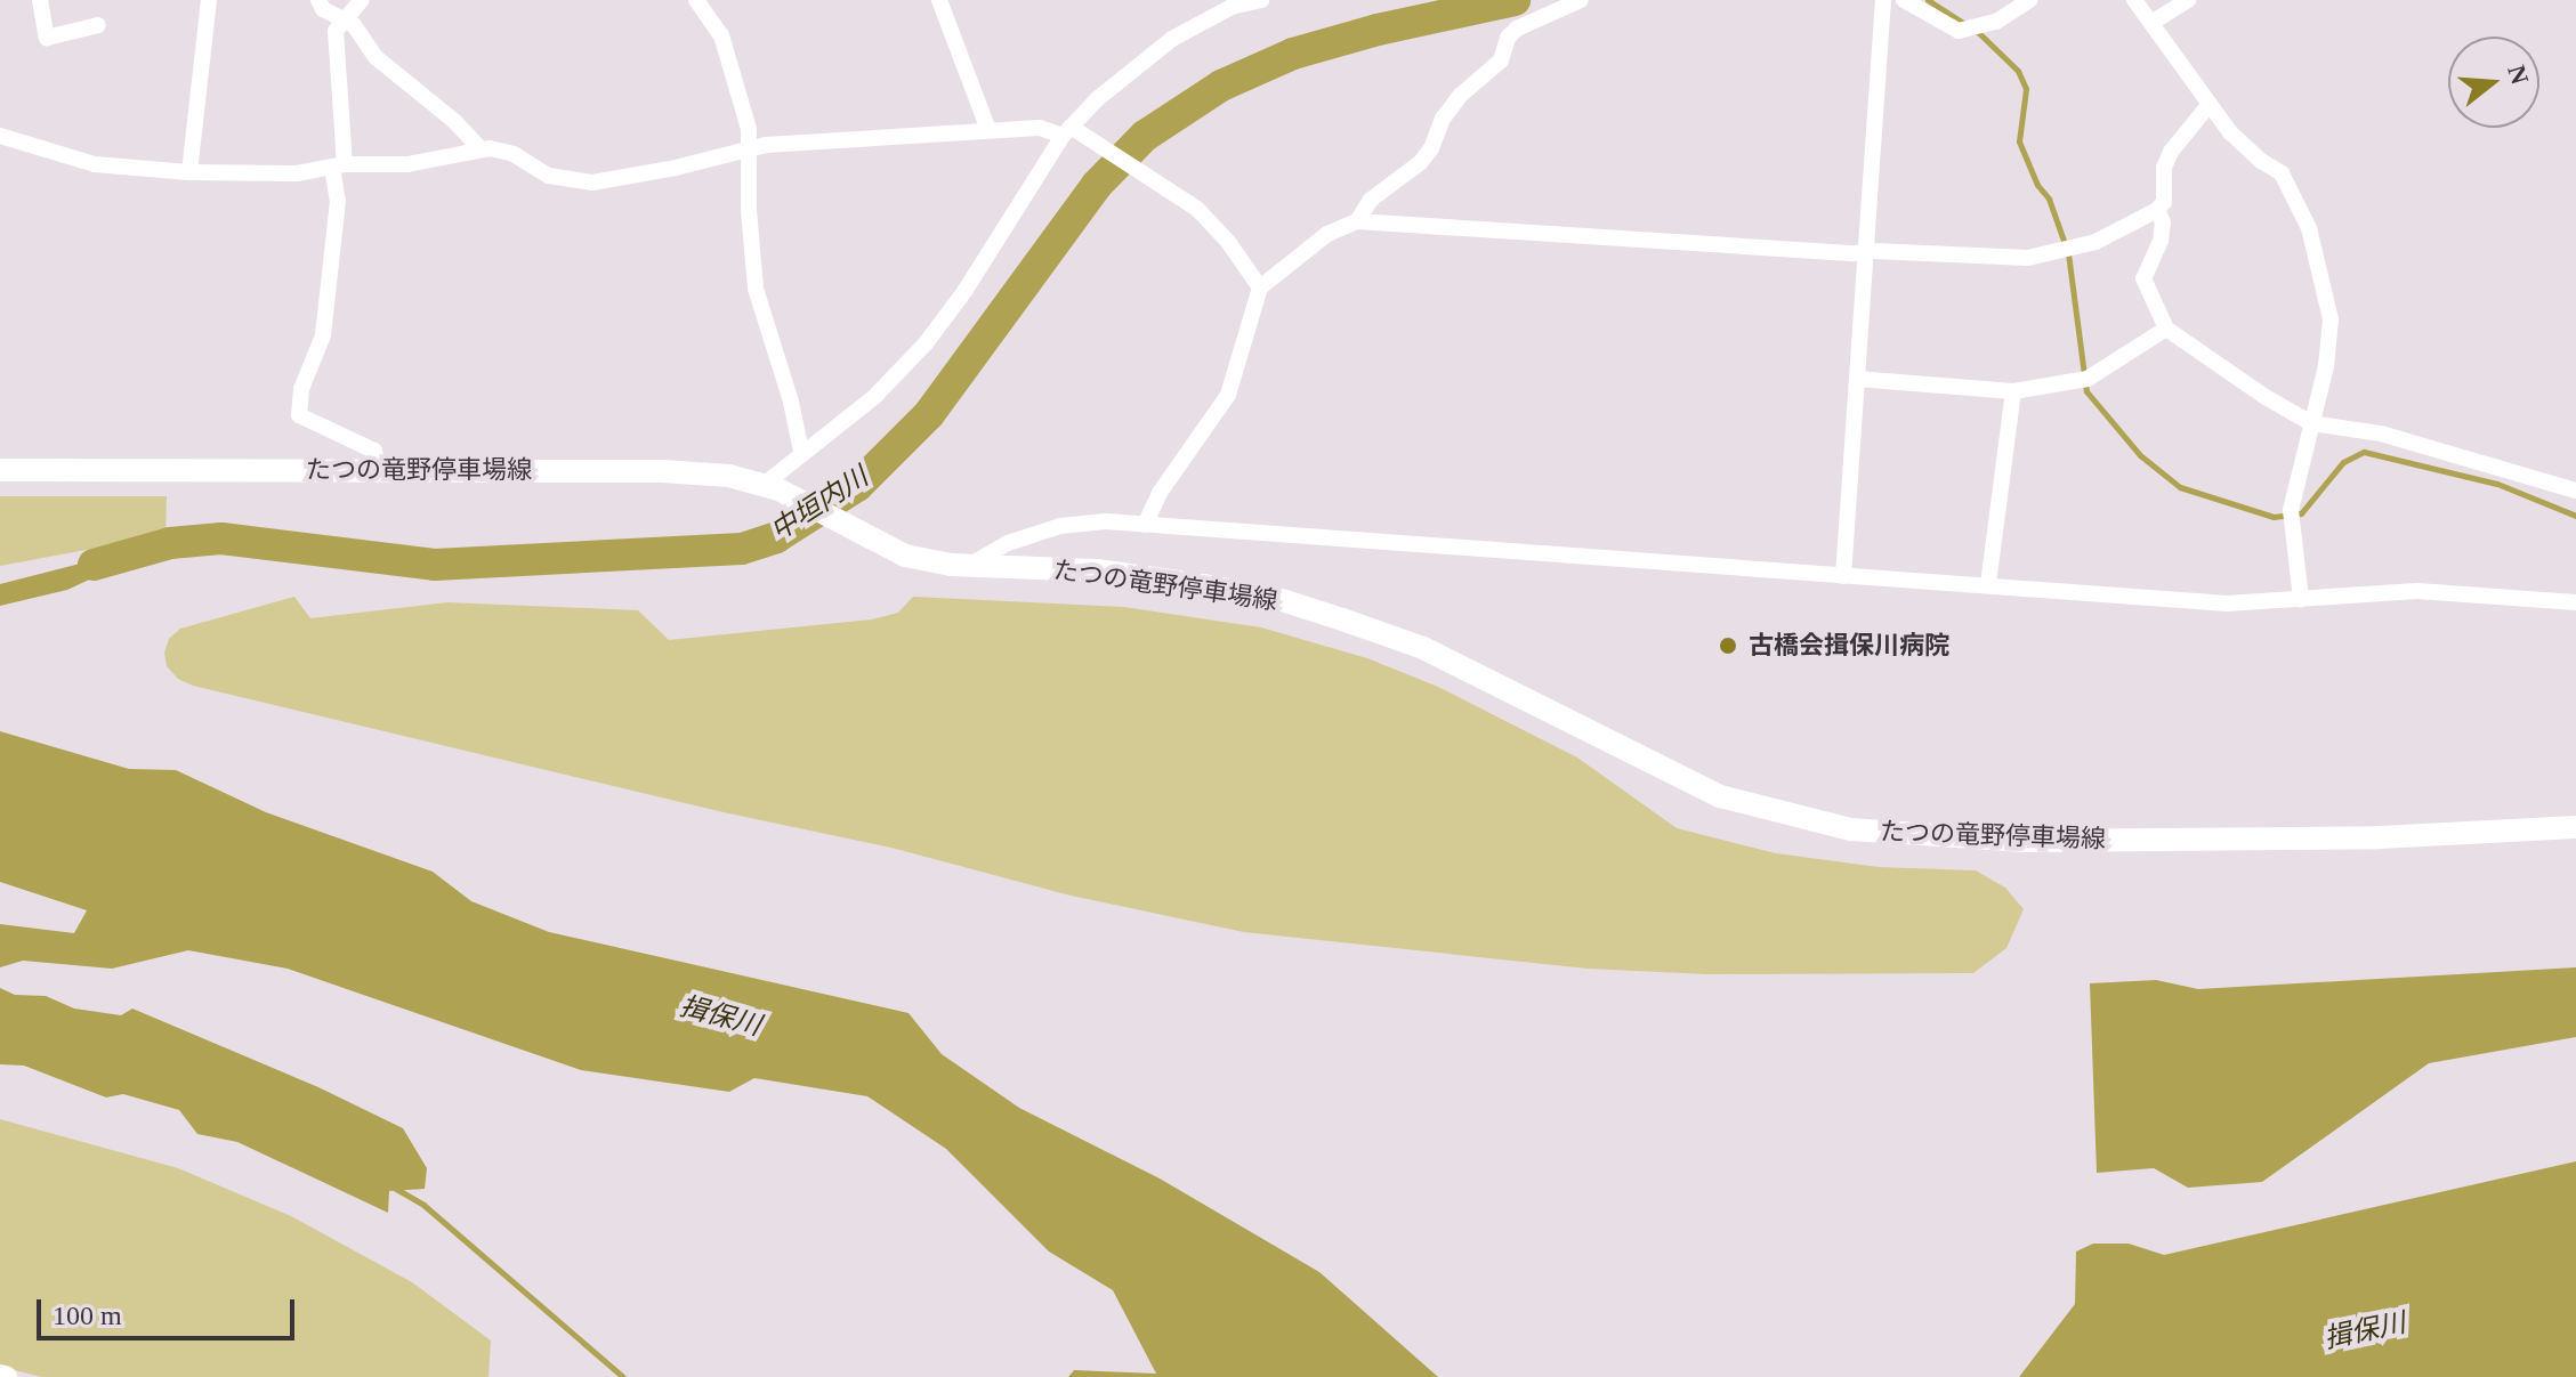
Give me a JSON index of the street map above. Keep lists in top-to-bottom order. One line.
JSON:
{"streets":{"main road":["たつの竜野停車場線"]},"water":["中垣内川","揖保川"],"places":["古橋会揖保川病院"],"scale_bar":"100 m","north":"right"}
